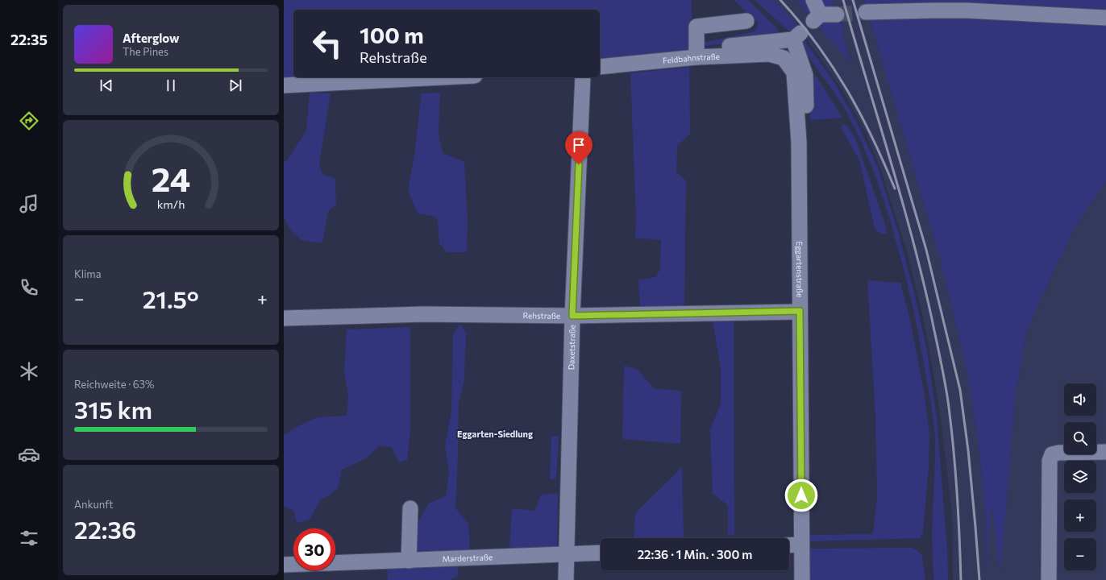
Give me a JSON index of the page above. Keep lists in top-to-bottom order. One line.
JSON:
{"streets":{"street":["Feldbahnstraße","Eggartenstraße","Rehstraße","Daxetstraße","Marderstraße"]},"crossings":[["Feldbahnstraße","Eggartenstraße"],["Eggartenstraße","Rehstraße"],["Rehstraße","Daxetstraße"],["Daxetstraße","Marderstraße"]],"districts":["Eggarten-Siedlung"],"page":{"tabs":"22:35","turn":["100 m","Rehstraße"],"song":["Afterglow","The Pines"],"tile":["Klima",["Reichweite · 63%","315 km"],["Ankunft","22:36"]],"heat":["−","21.5°","+"],"map_buttons":["+","−"],"limit":"30","trip":"22:36 · 1 Min. · 300 m","gauge":["24","km/h"]}}
